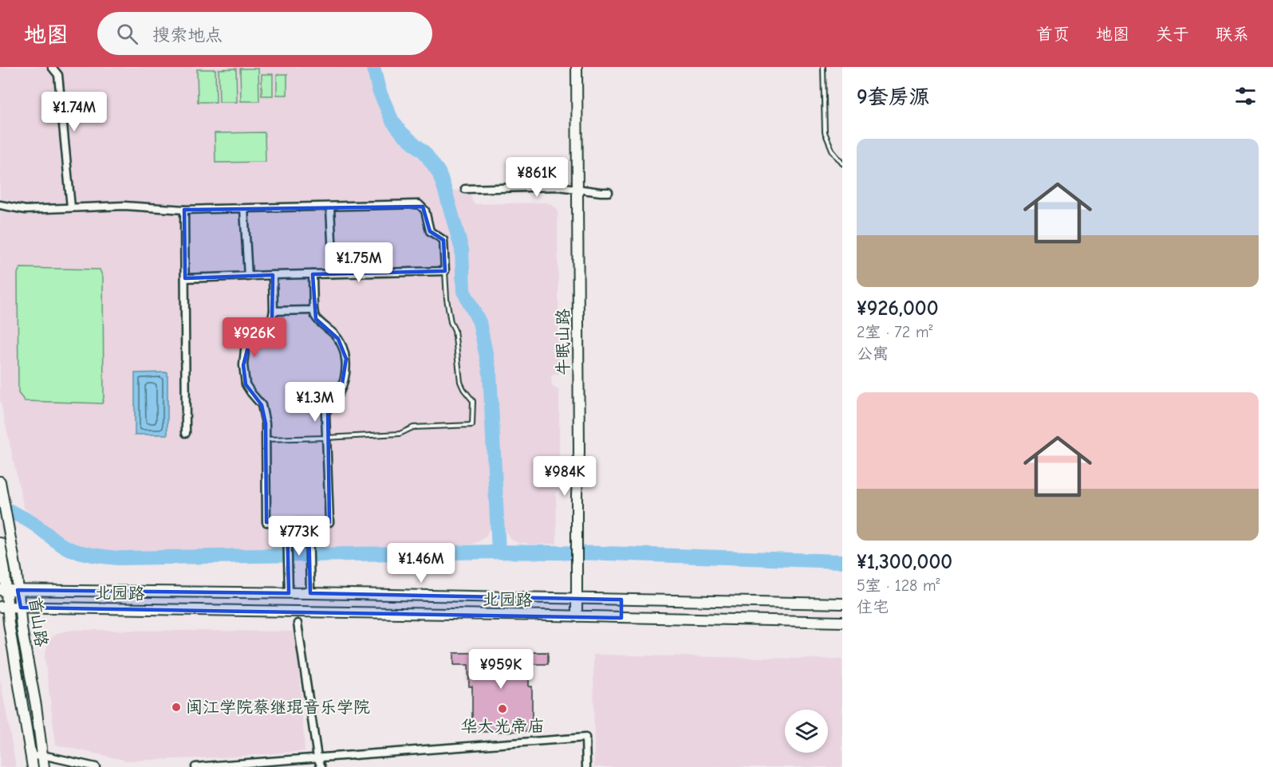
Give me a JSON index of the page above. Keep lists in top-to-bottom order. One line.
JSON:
{"streets":{"main road":["牛眠山路","北园路","首山路"]},"crossings":[["牛眠山路","北园路"],["北园路","首山路"]],"places":["闽江学院蔡继琨音乐学院","华大光帝庙"],"page":{"header":"地图","search":"搜索地点","nav":["首页","地图","关于","联系"],"heading":"9套房源","price":["¥1.74M","¥861K","¥1.75M","¥926K","¥1.3M","¥984K","¥773K","¥1.46M","¥959K"],"list":[{"name":"¥926,000","note":"2室 · 72 m² · 公寓"},{"name":"¥1,300,000","note":"5室 · 128 m² · 住宅"}]}}
